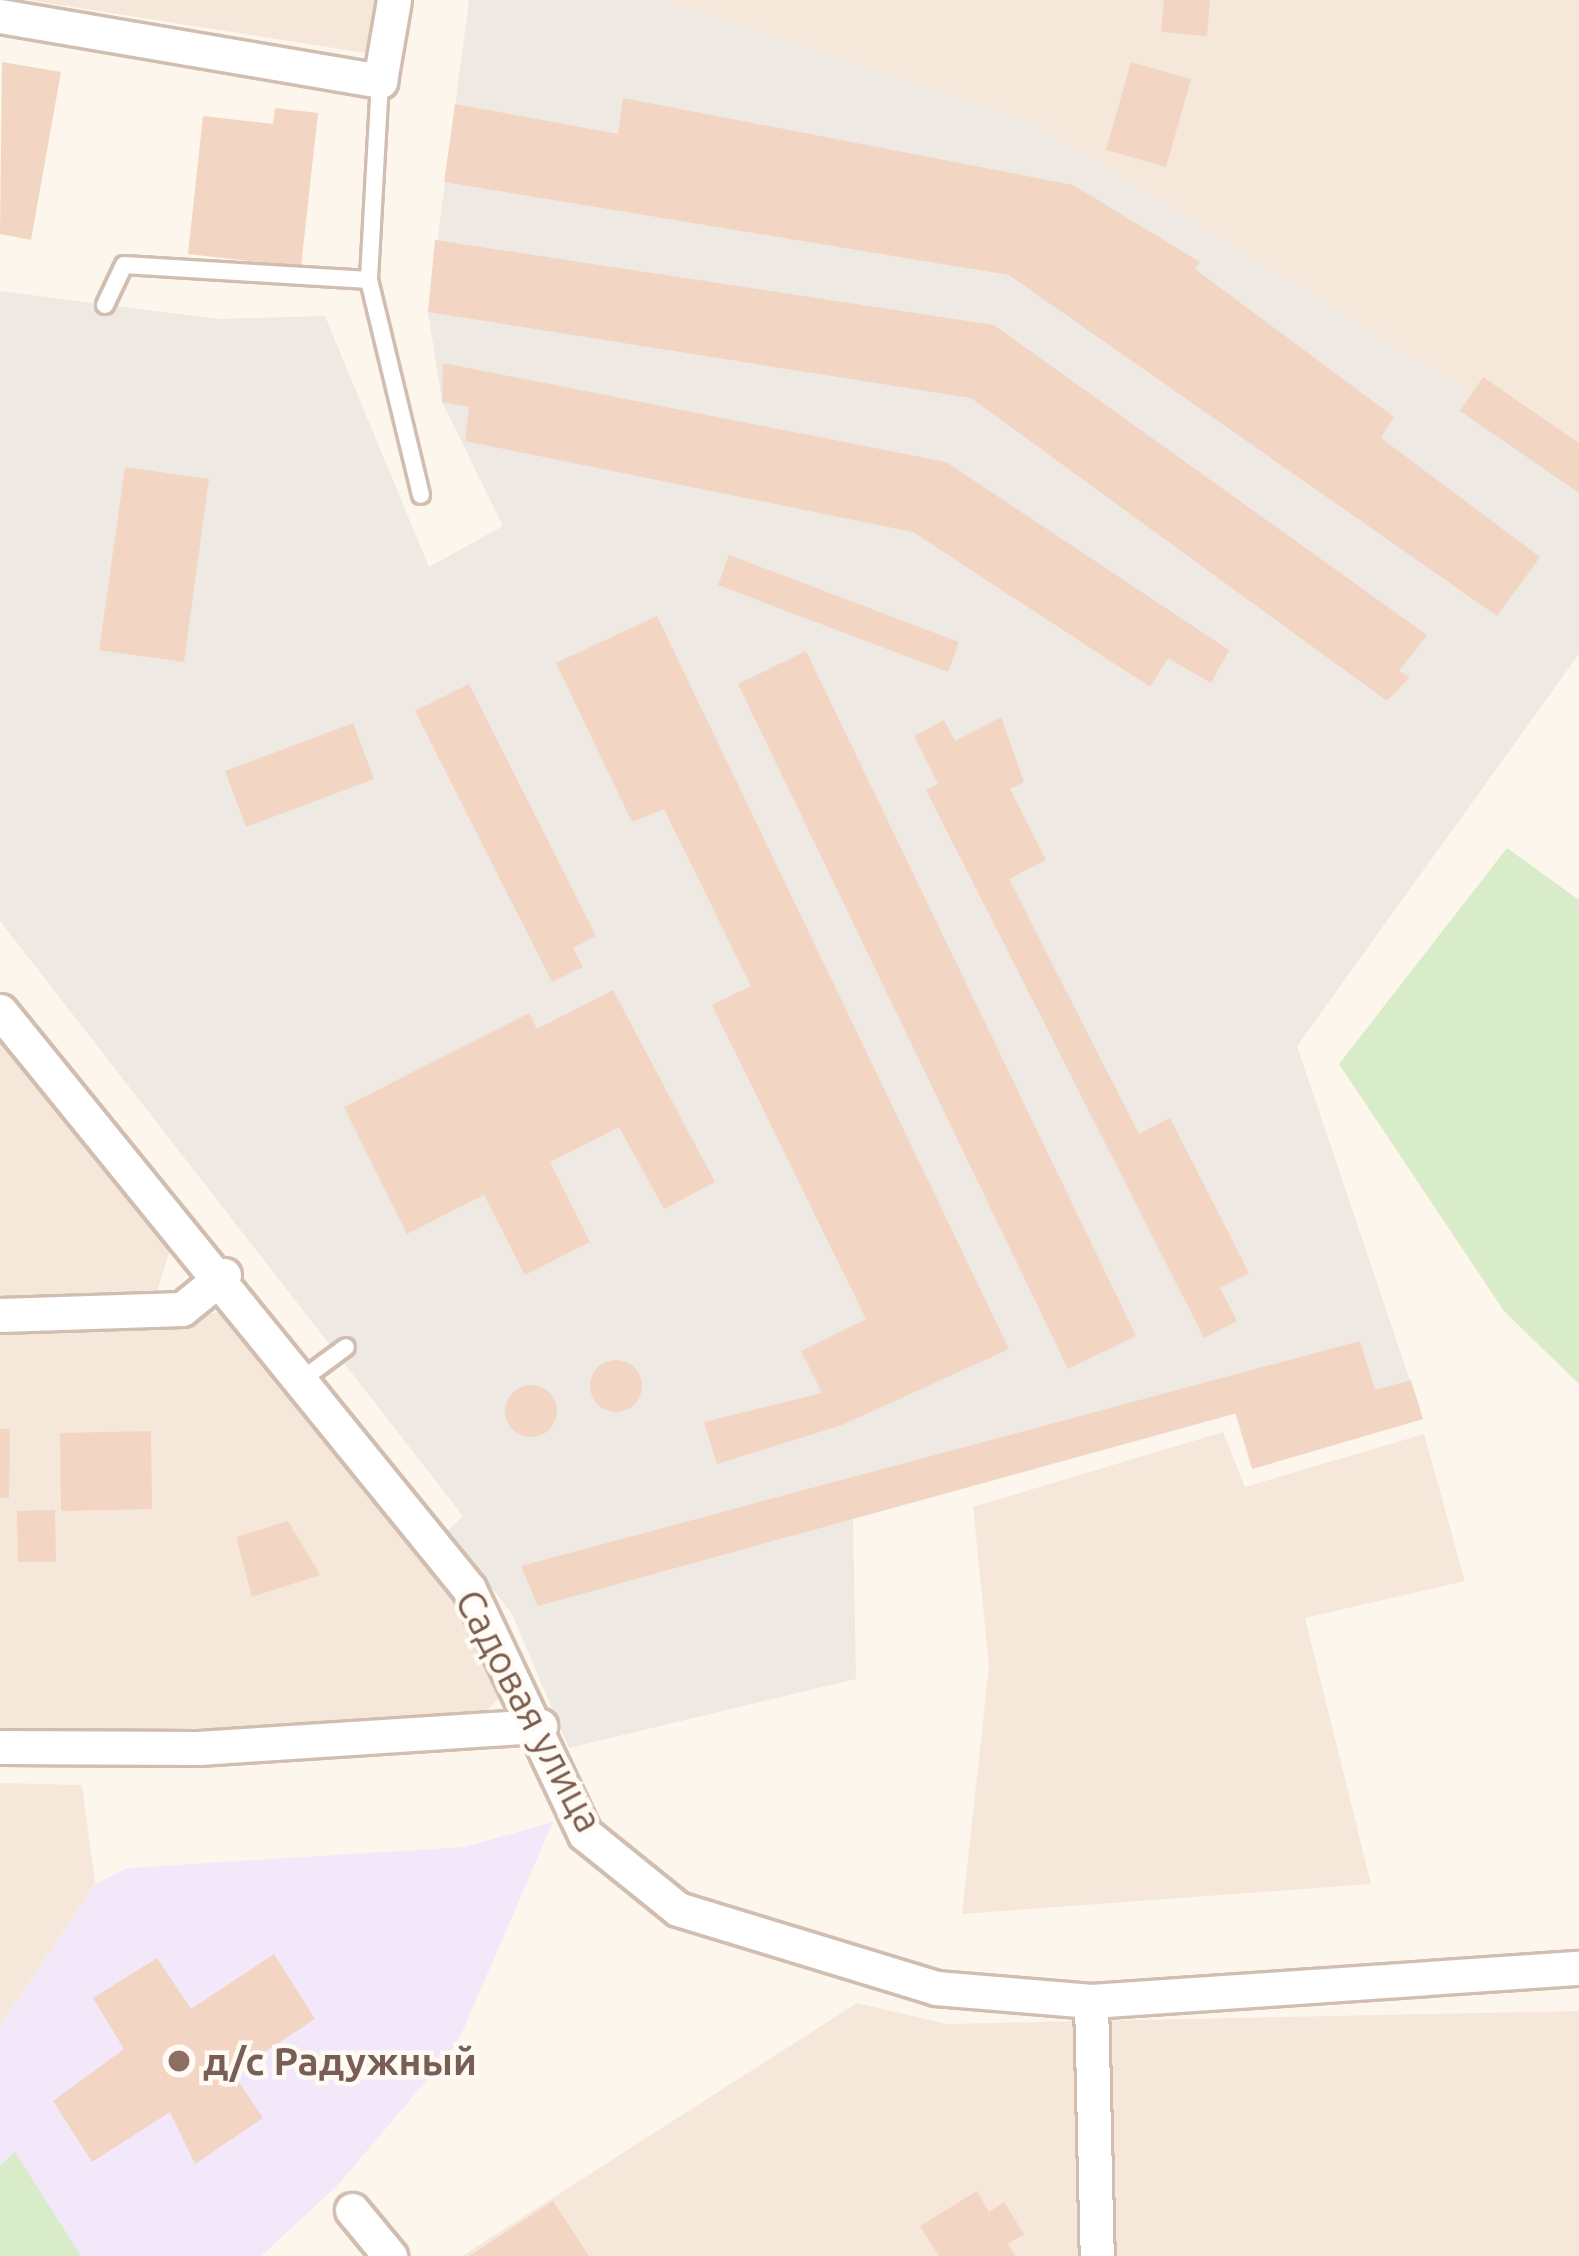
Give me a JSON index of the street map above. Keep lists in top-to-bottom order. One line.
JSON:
{"streets":{"street":["Садовая улица"]},"places":["д/с Радужный"]}
